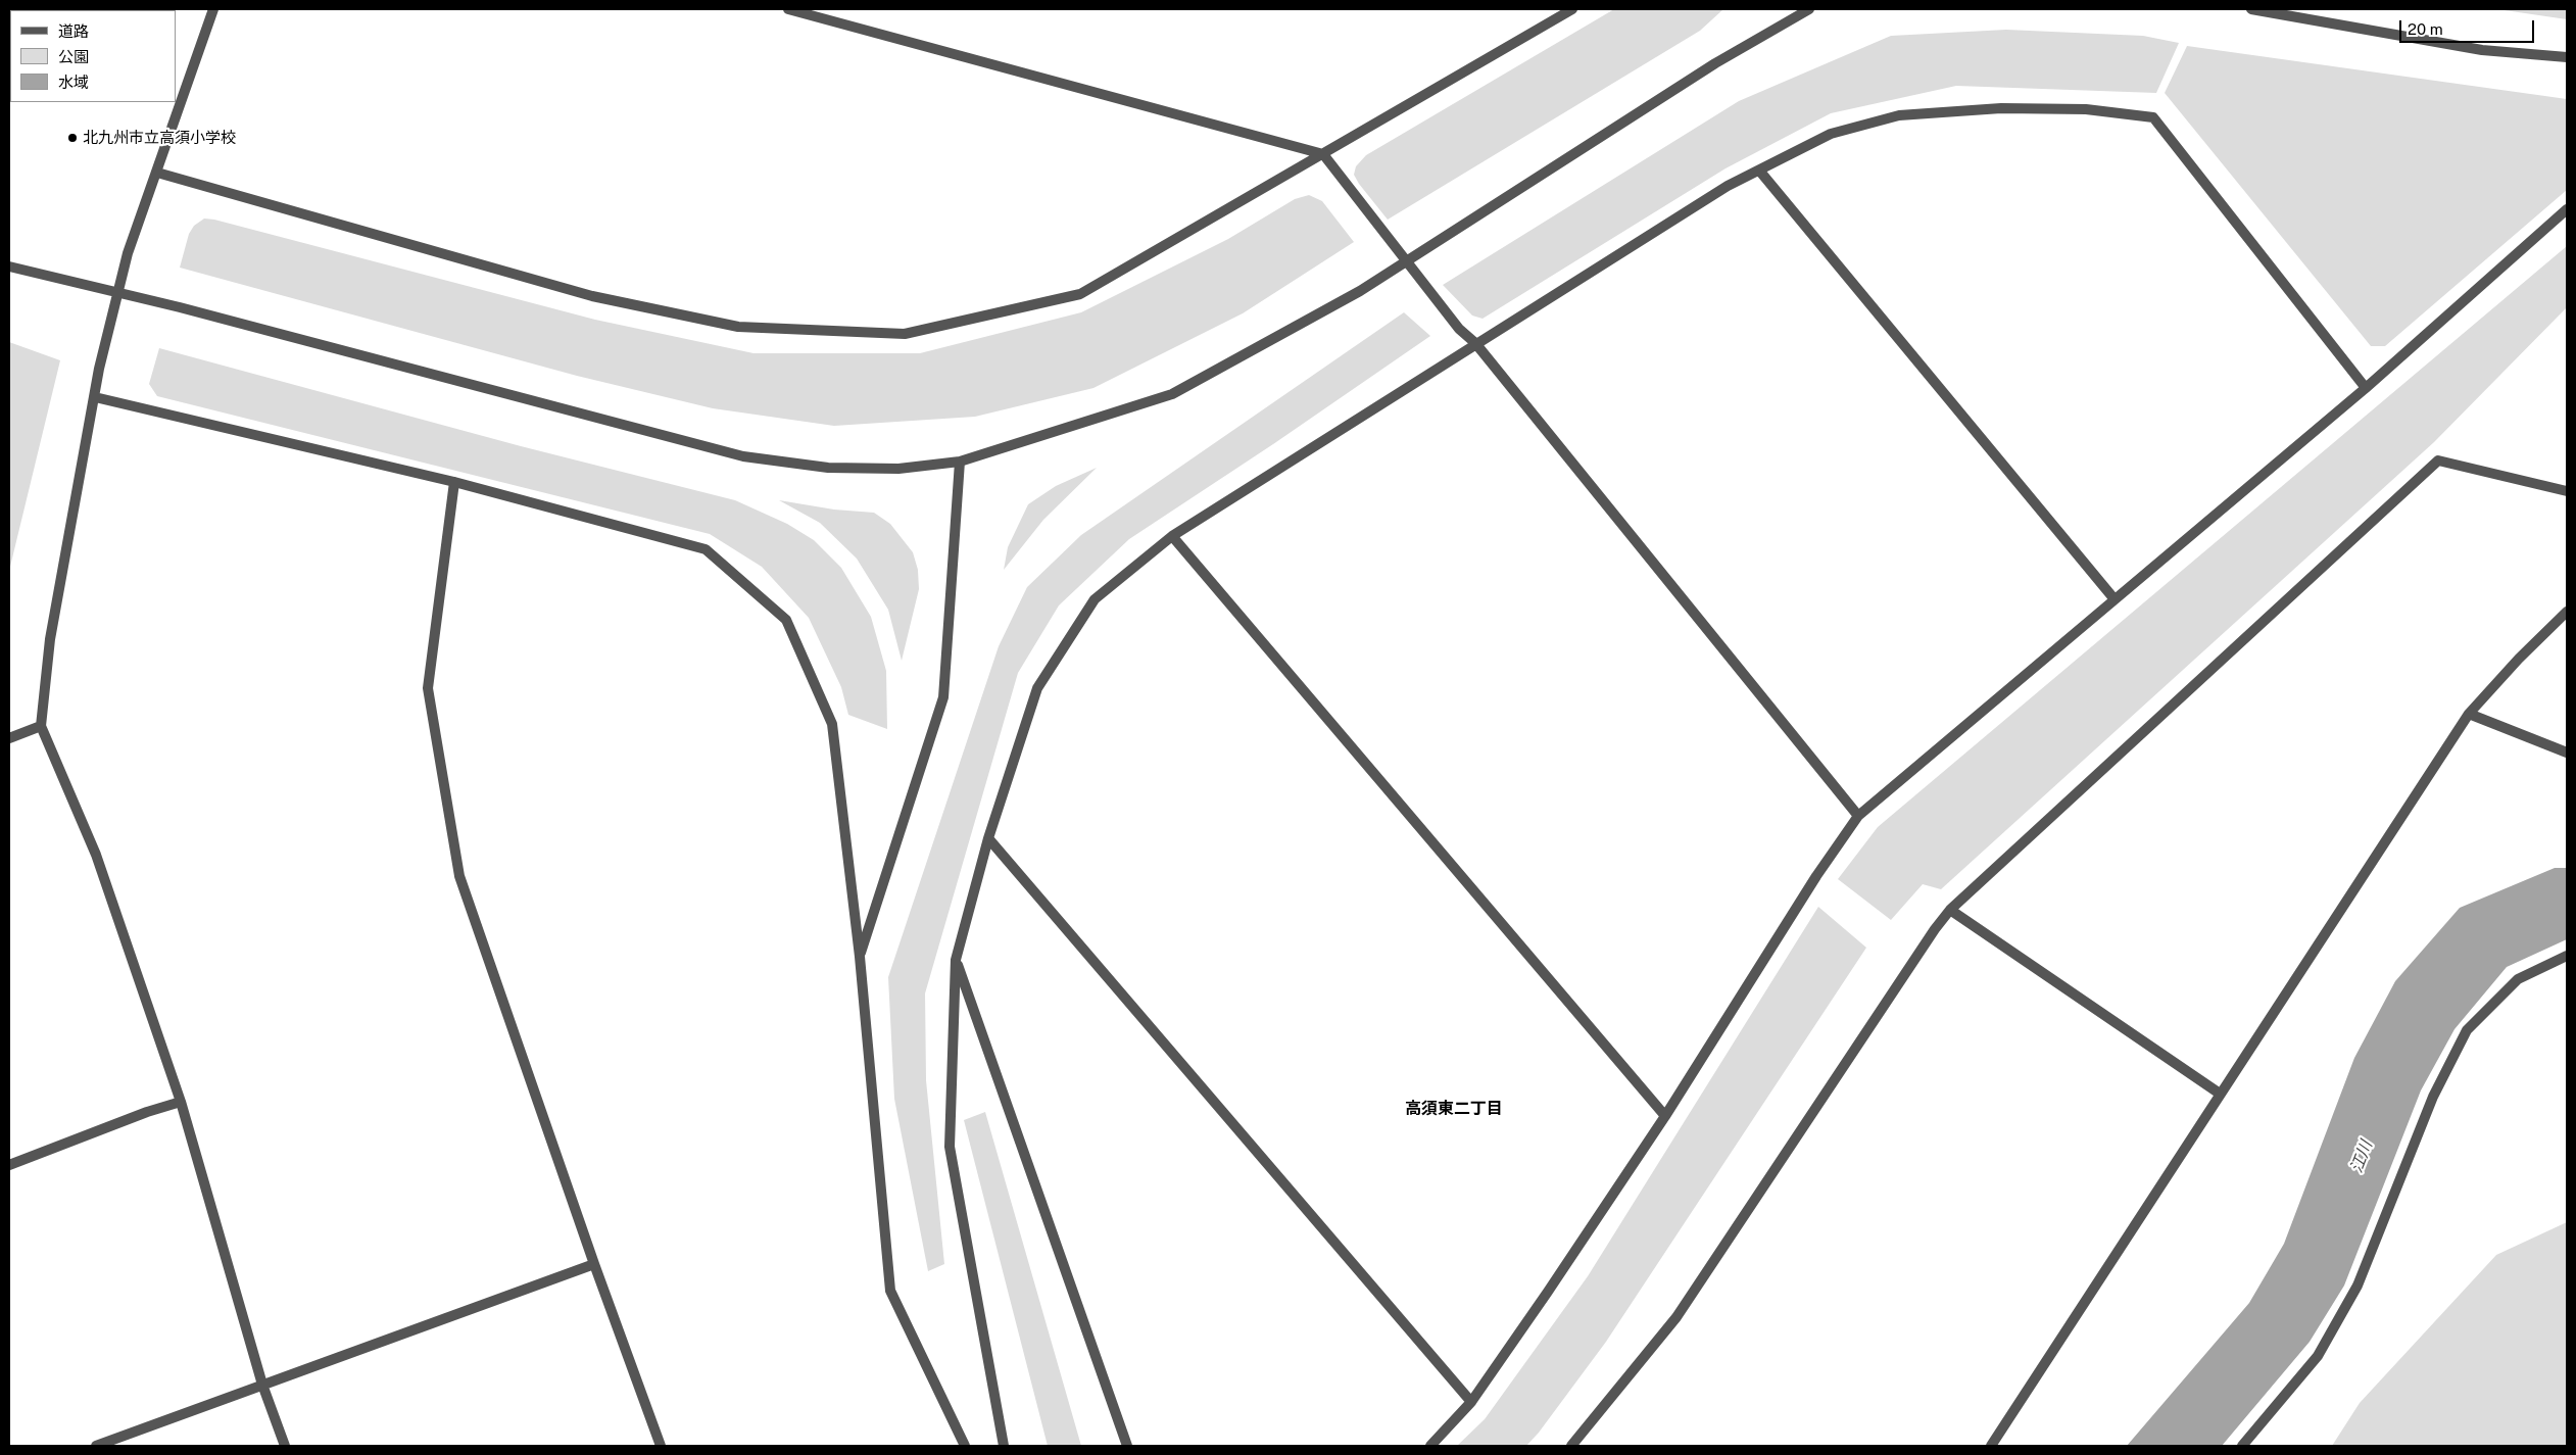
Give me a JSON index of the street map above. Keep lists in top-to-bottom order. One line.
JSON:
{"districts":["高須東二丁目"],"water":["江川"],"places":["北九州市立高須小学校"],"legend":["道路","公園","水域"],"scale_bar":"20 m"}
